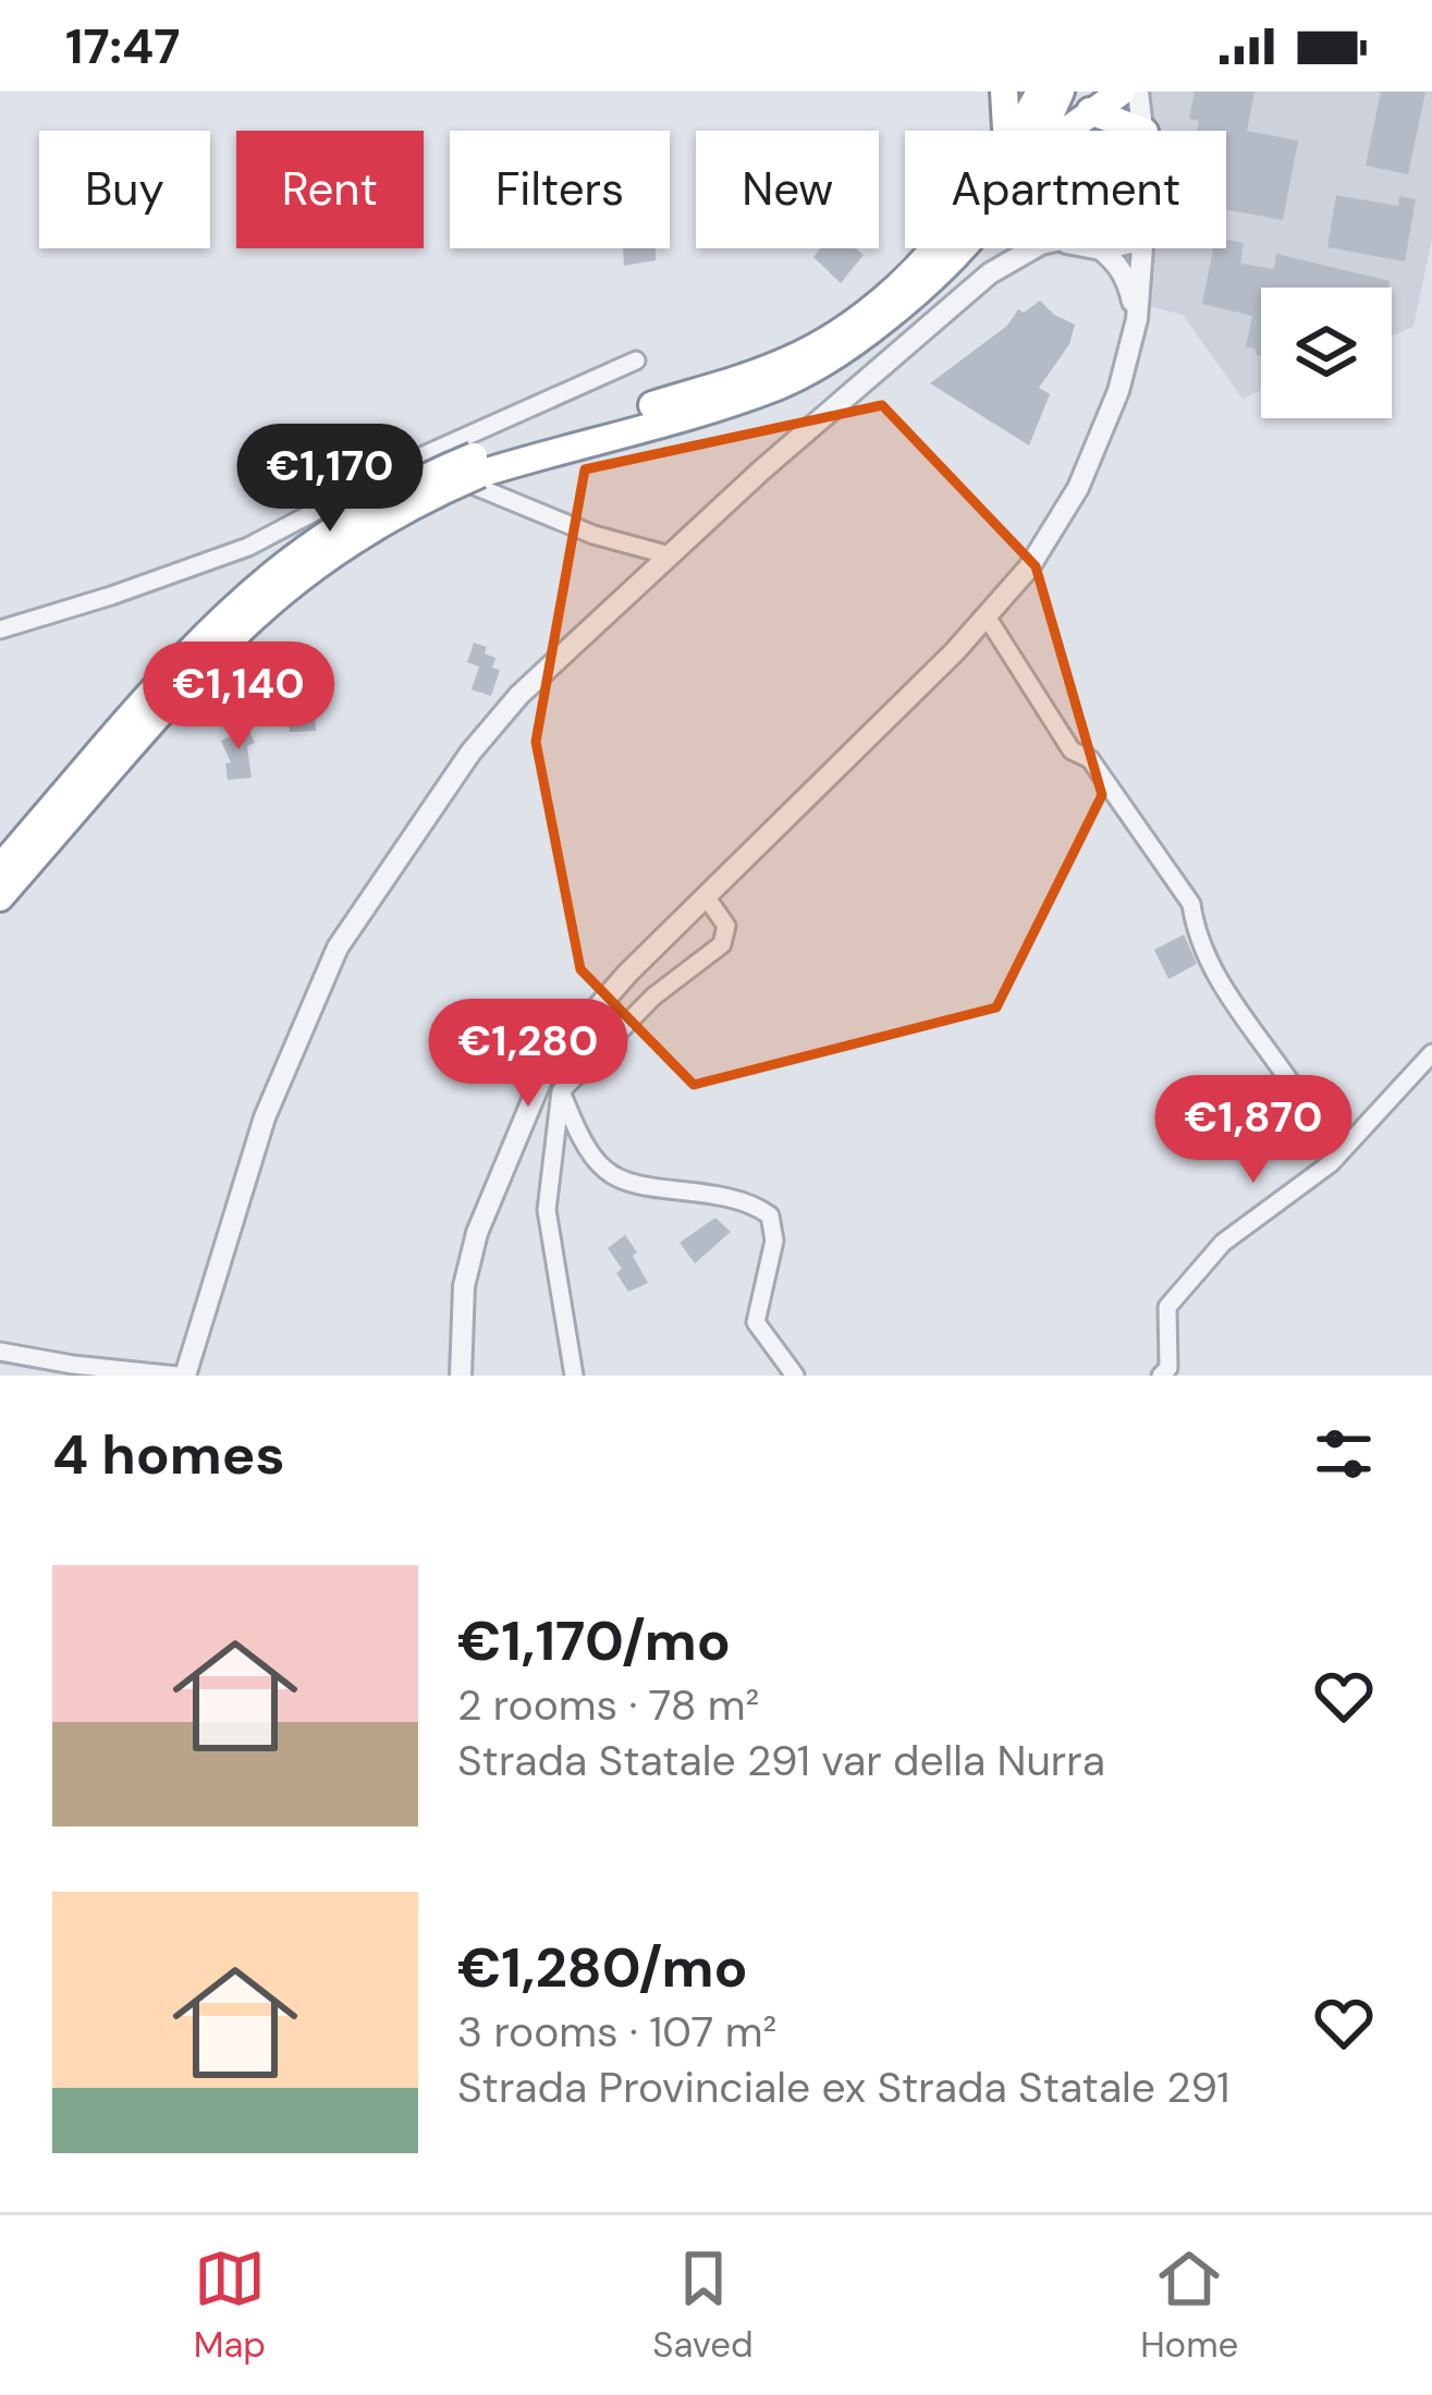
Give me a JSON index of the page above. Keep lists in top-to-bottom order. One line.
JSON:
{"page":{"status":"17:47","chip":["Buy","Rent","Filters","New","Apartment"],"price":["€1,170","€1,140","€1,280","€1,870"],"heading":"4 homes","list":[{"name":"€1,170/mo","note":"2 rooms · 78 m² · Strada Statale 291 var della Nurra"},{"name":"€1,280/mo","note":"3 rooms · 107 m² · Strada Provinciale ex Strada Statale 291"}],"tabs":["Map","Saved","Home"]}}
